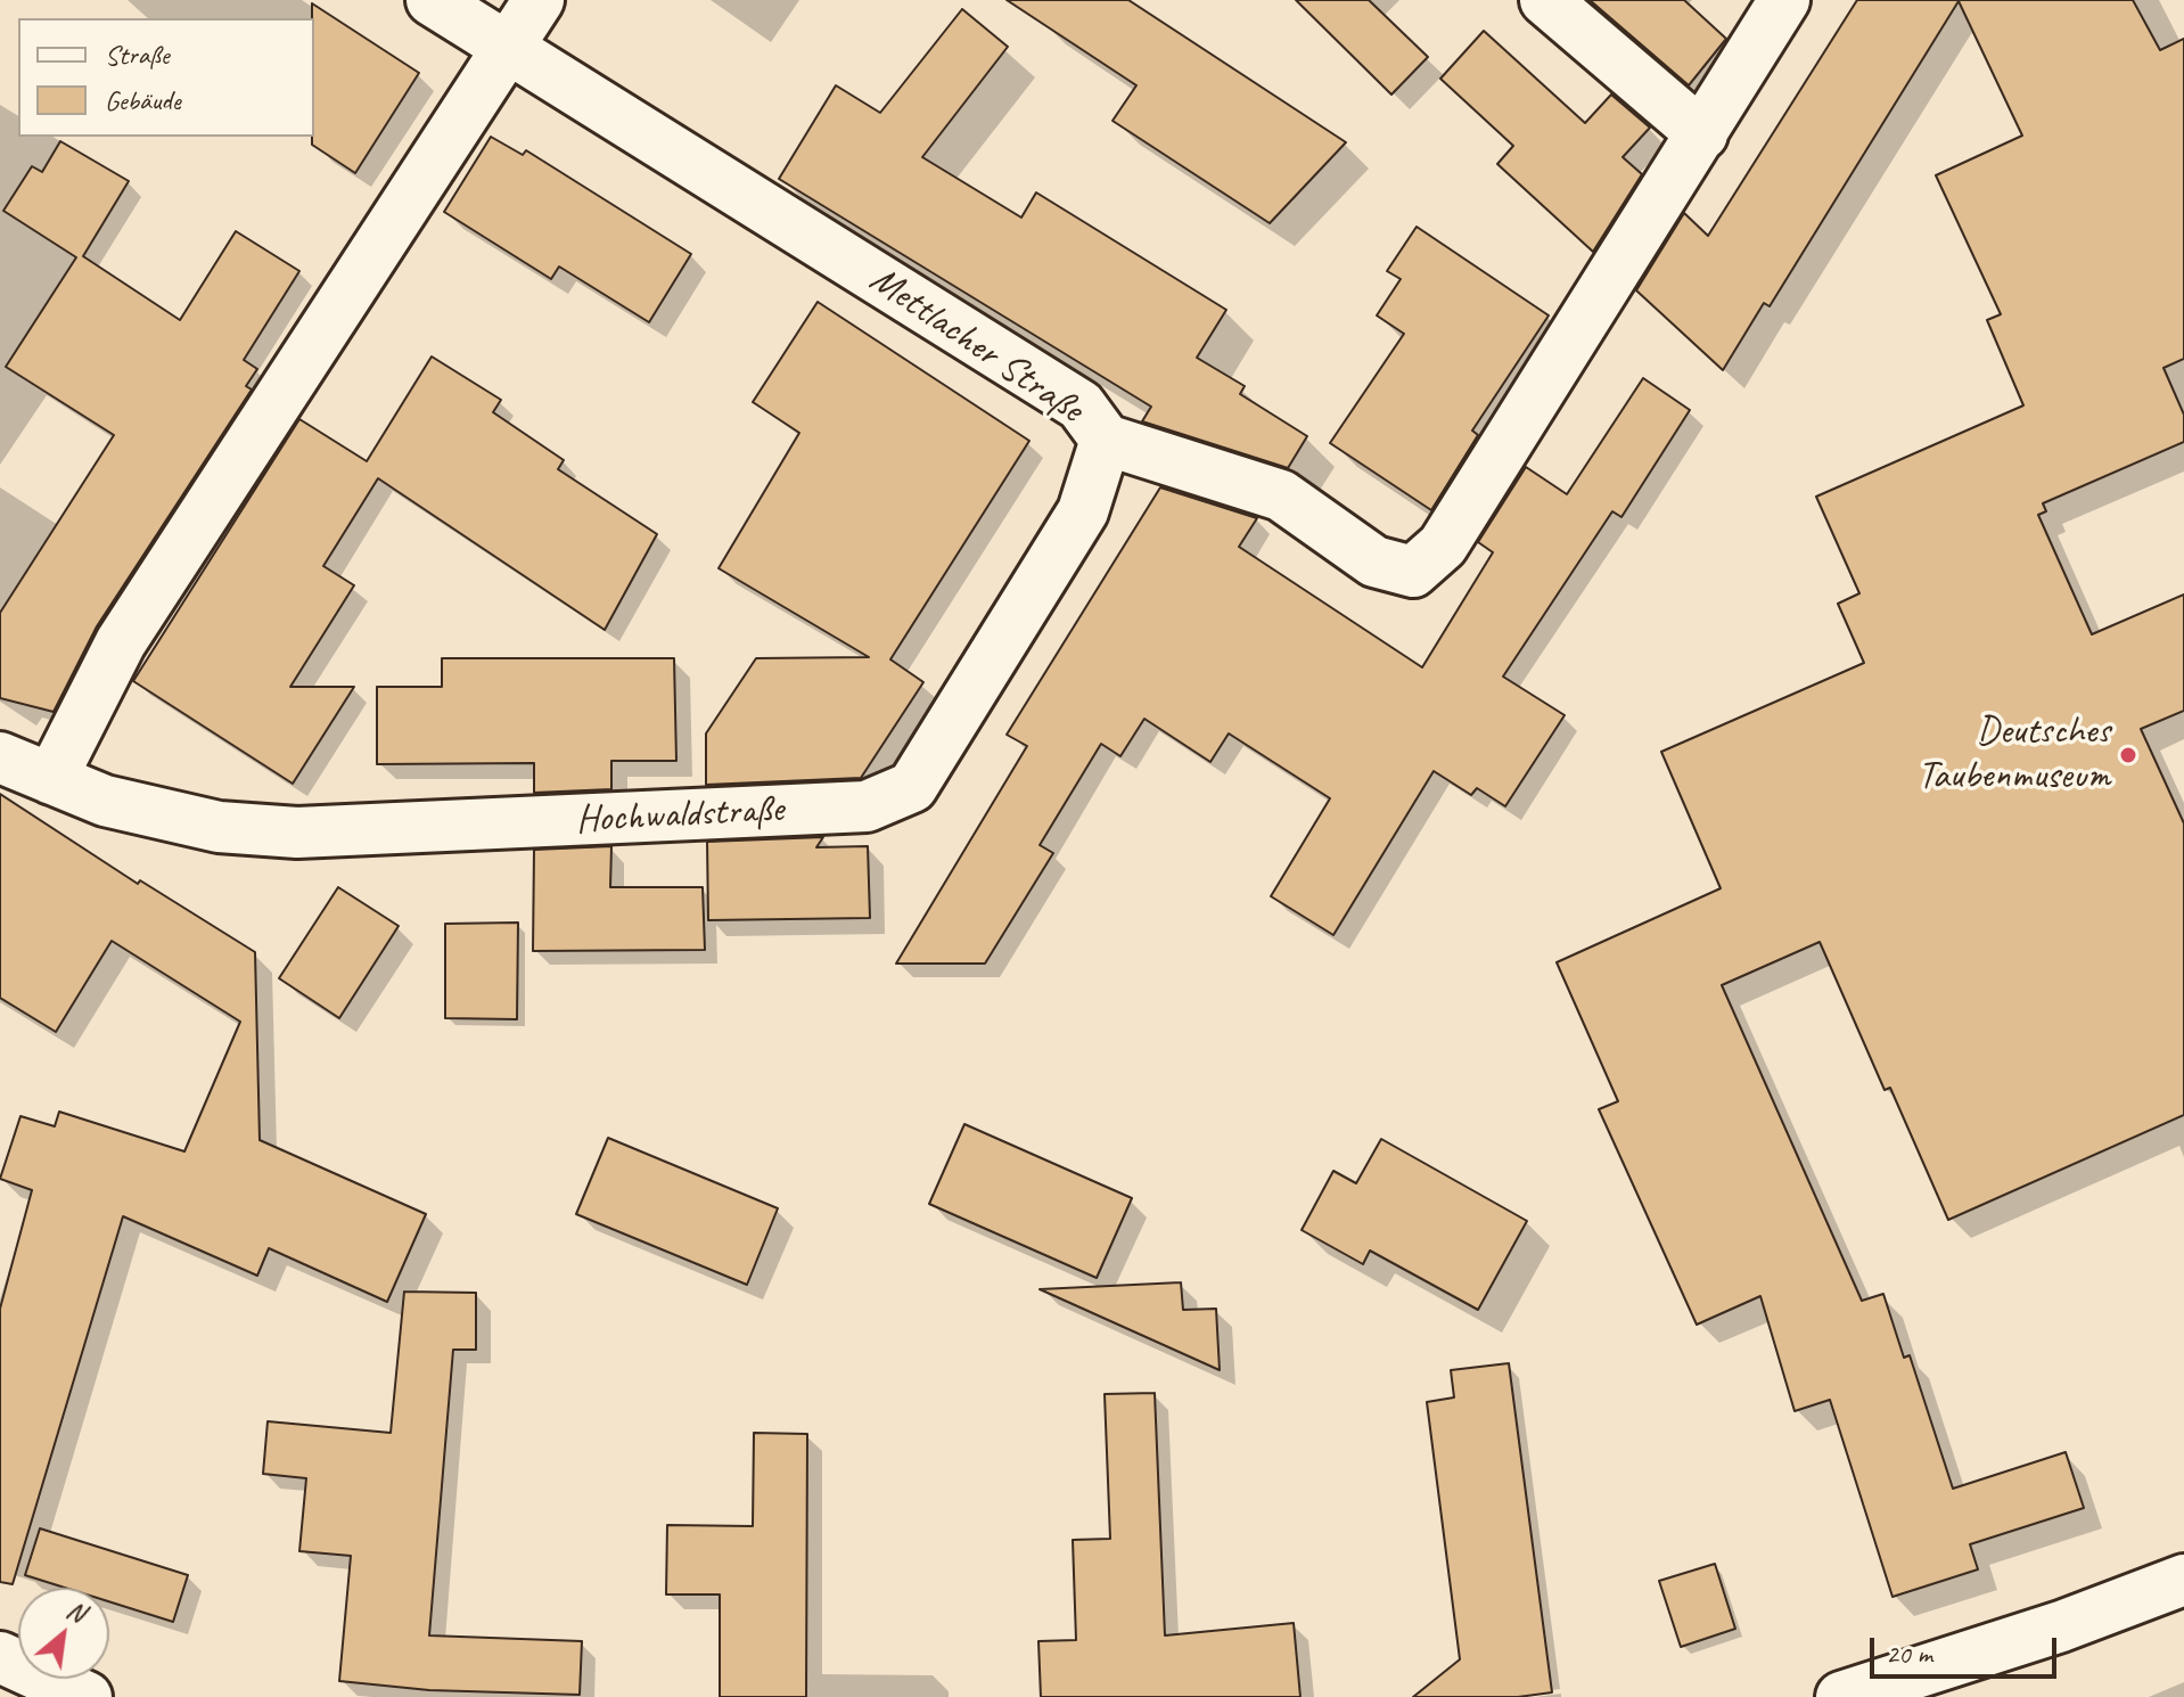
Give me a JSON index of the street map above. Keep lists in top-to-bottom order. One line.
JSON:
{"streets":{"street":["Mettlacher Straße","Hochwaldstraße"]},"crossings":[["Mettlacher Straße","Hochwaldstraße"]],"places":["Deutsches Taubenmuseum"],"legend":["Straße","Gebäude"],"scale_bar":"20 m","north":"top right"}
